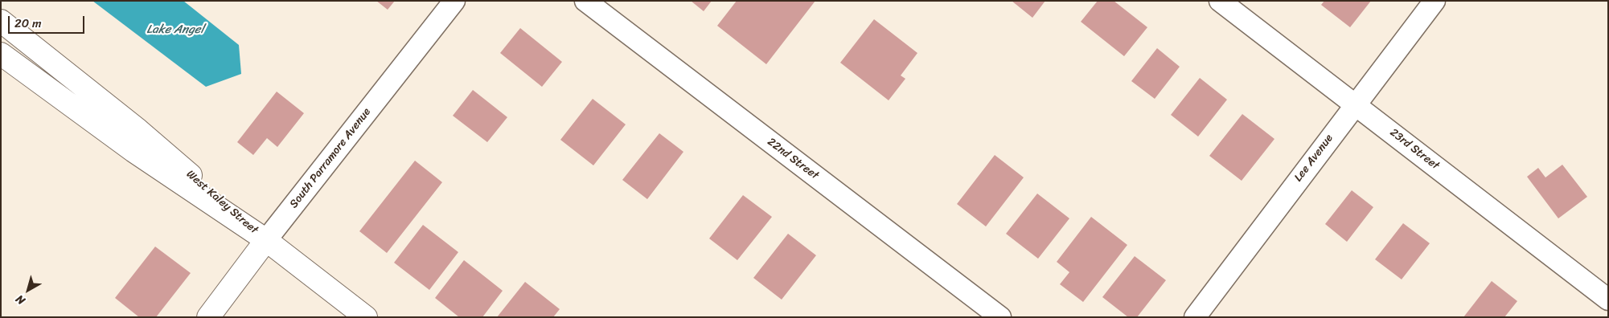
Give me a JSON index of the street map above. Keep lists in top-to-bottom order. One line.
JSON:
{"streets":{"street":["23rd Street","South Parramore Avenue","Lee Avenue","22nd Street","West Kaley Street"]},"crossings":[["23rd Street","Lee Avenue"],["South Parramore Avenue","West Kaley Street"]],"water":["Lake Angel"],"scale_bar":"20 m","north":"bottom left"}
